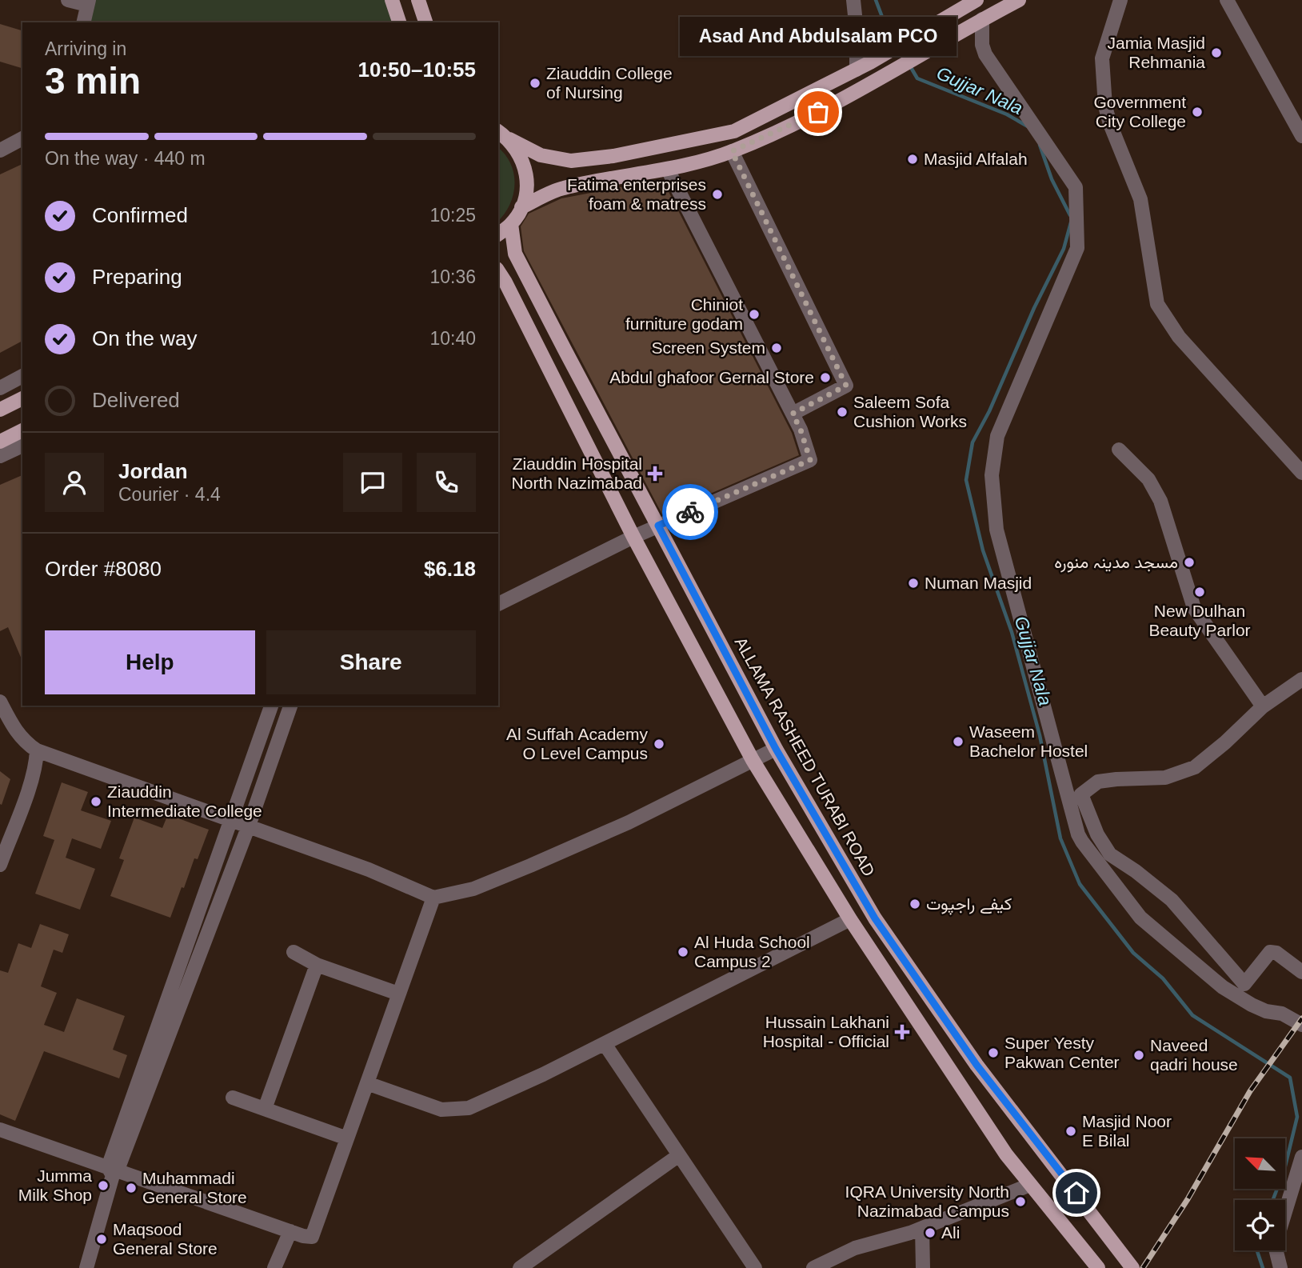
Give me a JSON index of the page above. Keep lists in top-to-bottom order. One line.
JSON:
{"streets":{"main road":["ALLAMA RASHEED TURABI ROAD"]},"water":["Gujjar Nala"],"places":{"other":["Jamia Masjid Rehmania","Ziauddin College of Nursing","Asad And Abdulsalam PCO","Government City College","Masjid Alfalah","Fatima enterprises foam & matress","Chiniot furniture godam","Screen System","Abdul ghafoor Gernal Store","Saleem Sofa Cushion Works","مسجد مدینہ منورہ","Numan Masjid","New Dulhan Beauty Parlor","Waseem Bachelor Hostel","Al Suffah Academy O Level Campus","Ziauddin Intermediate College","کیفے راجپوت","Al Huda School Campus 2","Super Yesty Pakwan Center","Naveed qadri house","Masjid Noor E Bilal","Jumma Milk Shop","Muhammadi General Store","IQRA University North Nazimabad Campus","Ali","Maqsood General Store"],"health":["Ziauddin Hospital North Nazimabad","Hussain Lakhani Hospital - Official"]},"north":"top left","page":{"bubble":"Asad And Abdulsalam PCO","heading":["3 min","Arriving in","10:50–10:55"],"panel":["Jordan","Courier · 4.4","Order #8080","$6.18"],"bar":"On the way · 440 m","list":[["Confirmed","10:25"],["Preparing","10:36"],["On the way","10:40"],"Delivered"],"buttons":["Help","Share"]}}
